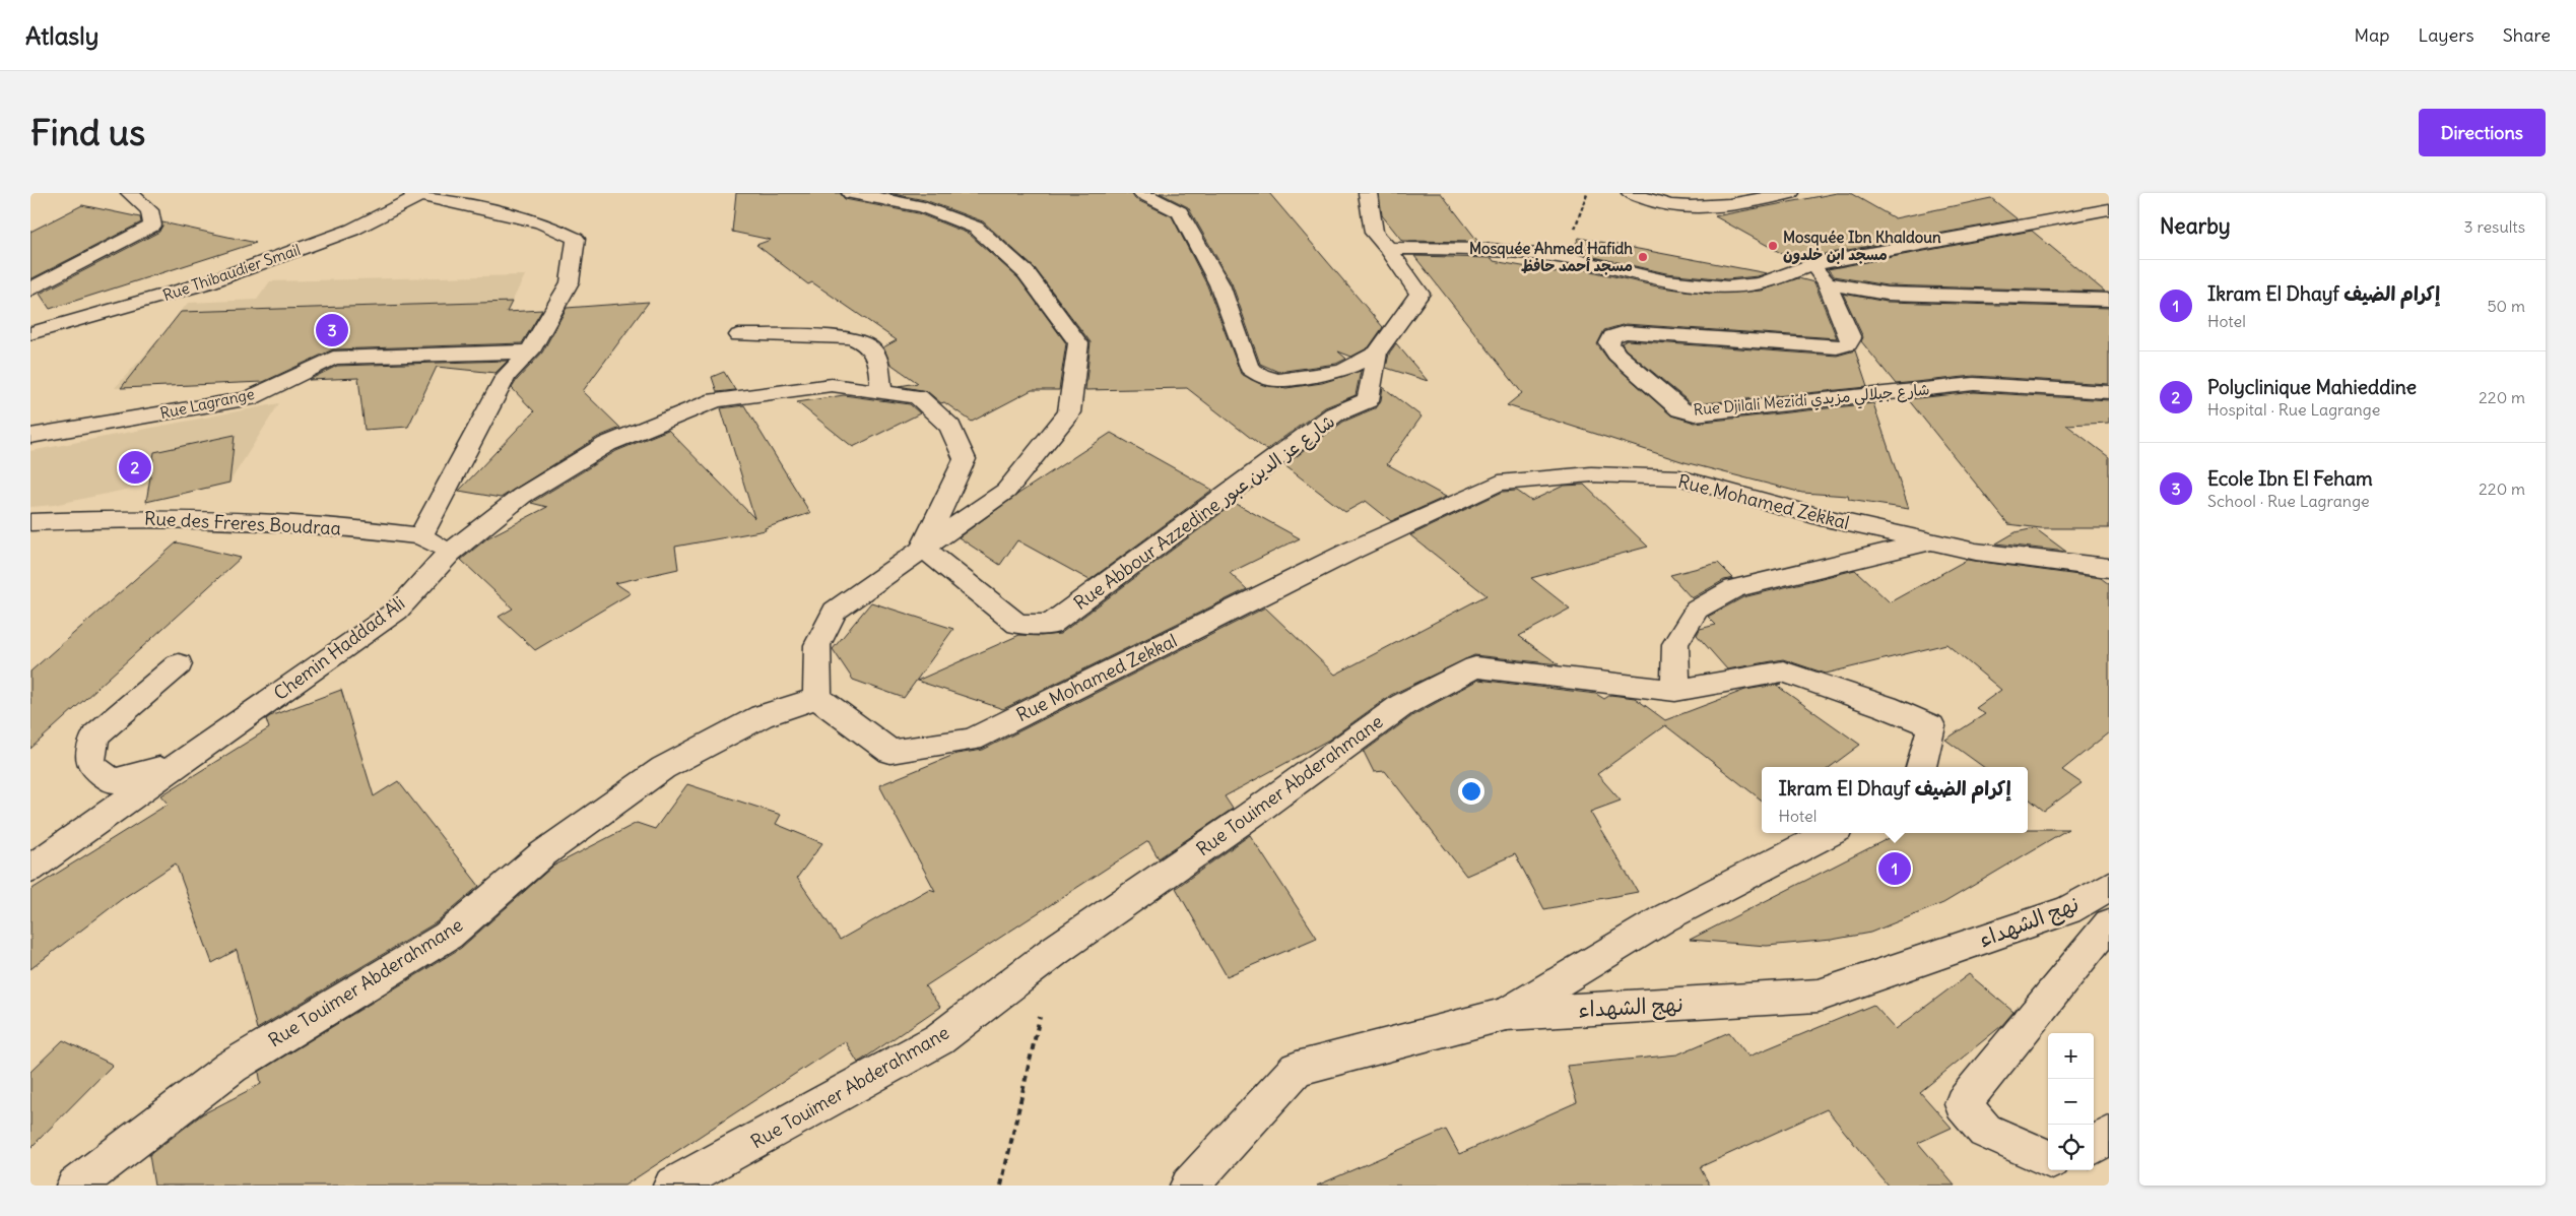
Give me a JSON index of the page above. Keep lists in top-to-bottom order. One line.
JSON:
{"streets":{"street":["Rue Thibaudier Smail","Rue Djilali Mezidi شارع جيلالي مزيدي","Rue Lagrange","Rue Mohamed Zekkal","Rue Abbour Azzedine شارع عز الدين عبور","Rue des Freres Boudraa","Chemin Haddad Ali","Rue Touimer Abderahmane","نهج الشهداء"]},"crossings":[["Rue Mohamed Zekkal","Rue Touimer Abderahmane"],["Rue Abbour Azzedine شارع عز الدين عبور","Chemin Haddad Ali"],["Rue des Freres Boudraa","Chemin Haddad Ali"]],"places":["Mosquée Ibn Khaldoun مسجد ابن خلدون","Mosquée Ahmed Hafidh مسجد أحمد حافظ"],"page":{"header":"Atlasly","nav":["Map","Layers","Share"],"buttons":"Directions","title":"Find us","heading":["Nearby","3 results"],"list":[{"mark":"1","name":"Ikram El Dhayf إكرام الضيف","note":"Hotel","value":"50 m"},{"mark":"2","name":"Polyclinique Mahieddine","note":"Hospital · Rue Lagrange","value":"220 m"},{"mark":"3","name":"Ecole Ibn El Feham","note":"School · Rue Lagrange","value":"220 m"}],"pins":["3","2","1"],"popup":["Ikram El Dhayf إكرام الضيف","Hotel"],"map_buttons":["+","−"]}}
